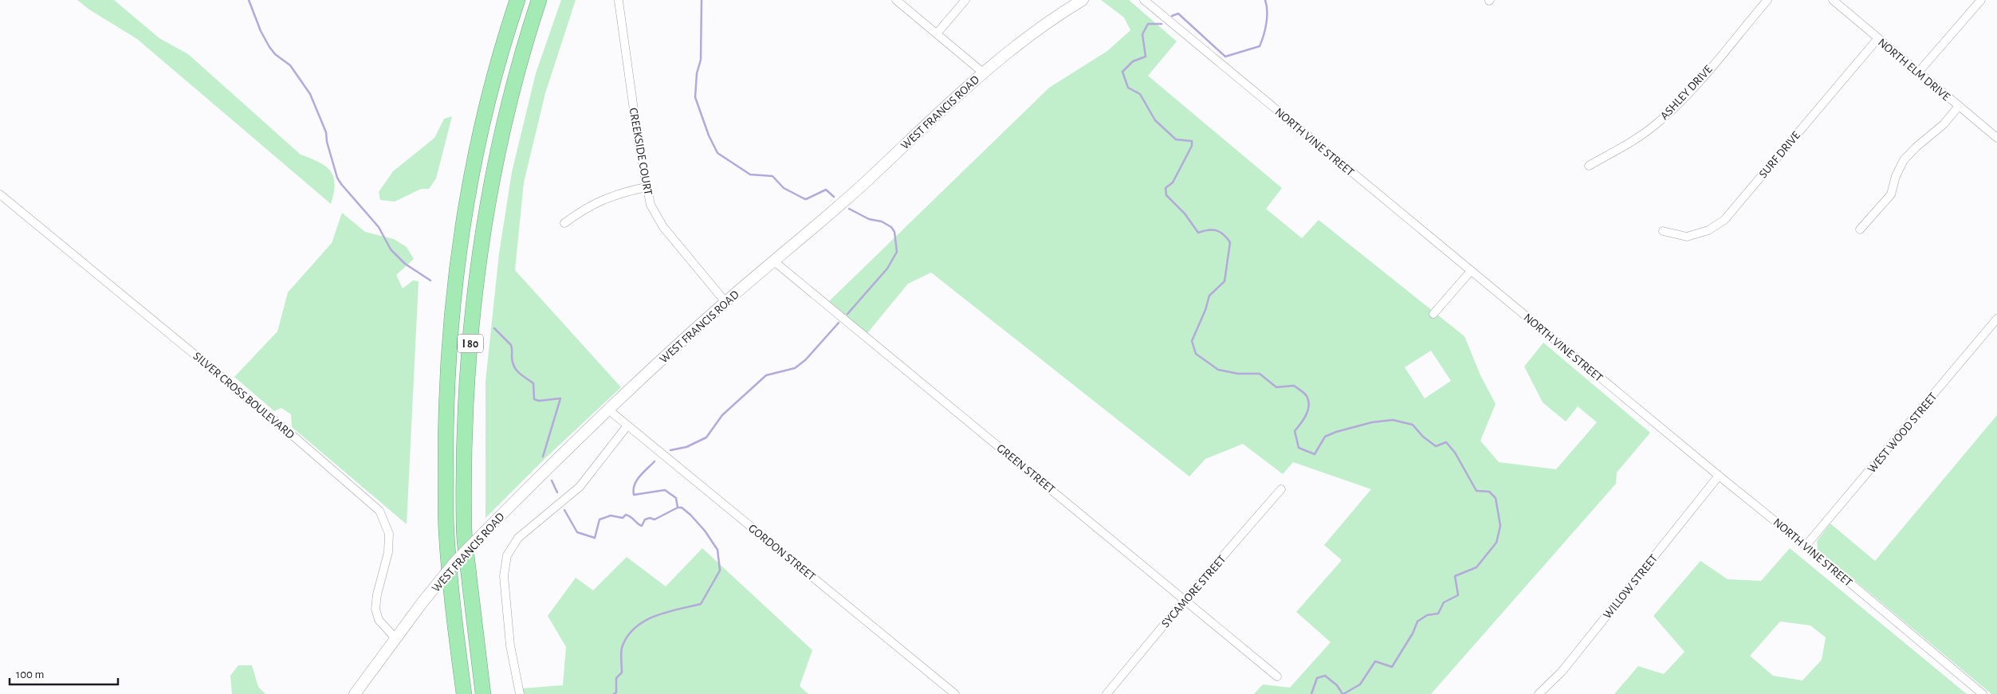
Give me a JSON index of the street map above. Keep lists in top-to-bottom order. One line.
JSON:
{"streets":{"highway":["I 80"],"street":["NORTH ELM DRIVE","ASHLEY DRIVE","WEST FRANCIS ROAD","NORTH VINE STREET","CREEKSIDE COURT","SURF DRIVE","SILVER CROSS BOULEVARD","WEST WOOD STREET","GREEN STREET","GORDON STREET","WILLOW STREET","SYCAMORE STREET"]},"crossings":[["NORTH ELM DRIVE","SURF DRIVE"],["WEST FRANCIS ROAD","CREEKSIDE COURT"],["WEST FRANCIS ROAD","SILVER CROSS BOULEVARD"],["WEST FRANCIS ROAD","GREEN STREET"],["WEST FRANCIS ROAD","GORDON STREET"],["NORTH VINE STREET","WEST WOOD STREET"],["NORTH VINE STREET","WILLOW STREET"],["GREEN STREET","SYCAMORE STREET"]],"scale_bar":"100 m"}
